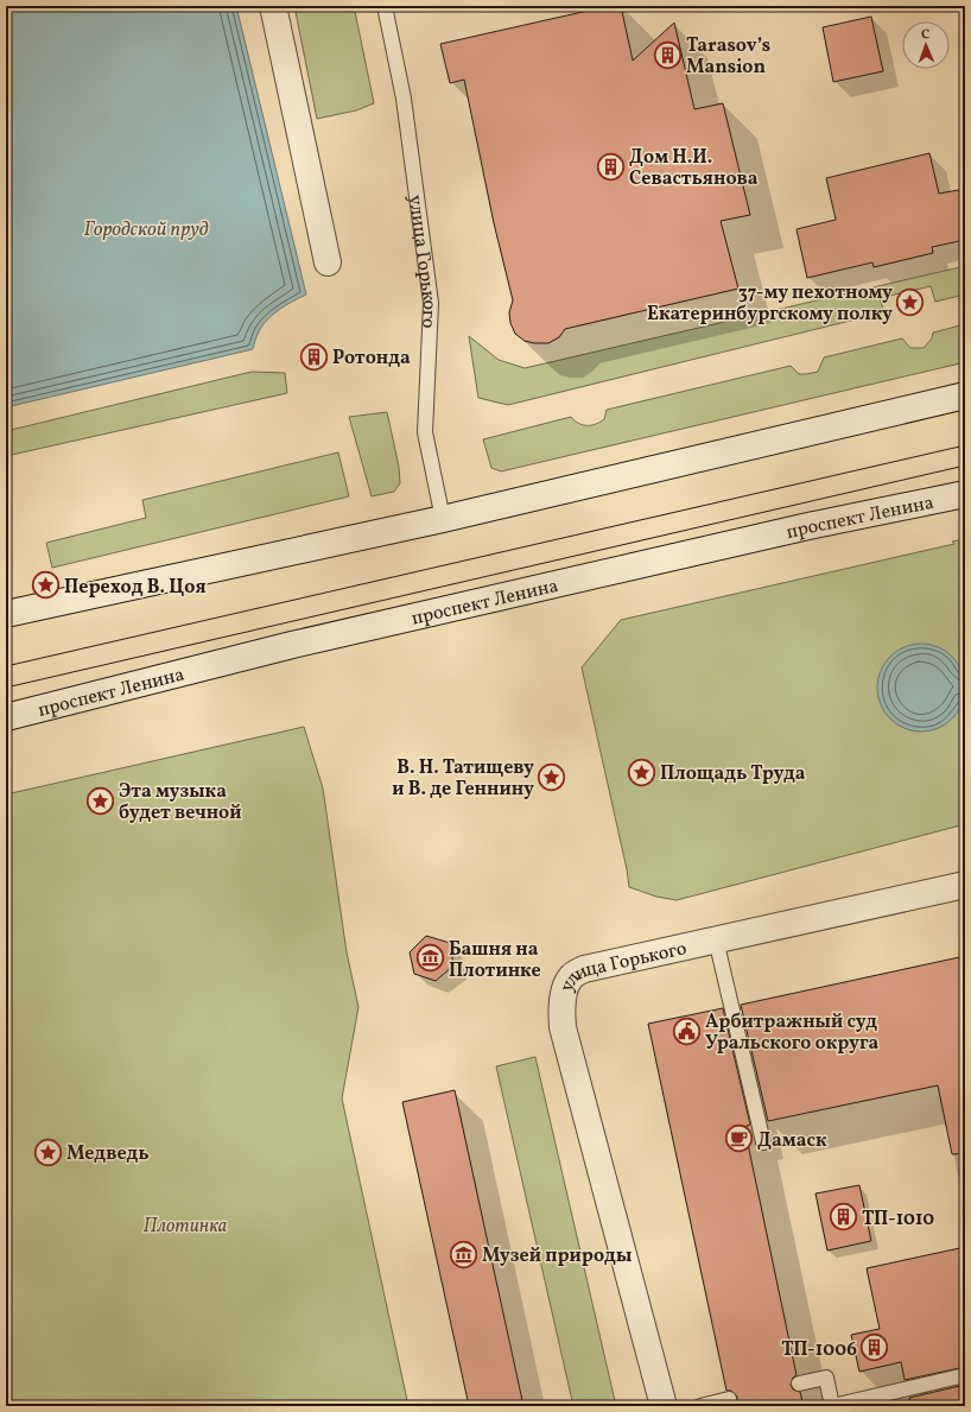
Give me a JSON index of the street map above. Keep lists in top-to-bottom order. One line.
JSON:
{"streets":{"main road":["улица Горького","проспект Ленина"]},"water":["Городской пруд"],"parks":["Плотинка"],"places":{"building":["Tarasov’s Mansion","Дом Н.И. Севастьянова","Ротонда","ТП-1010","ТП-1006"],"place":["37-му пехотному Екатеринбургскому полку","Переход В. Цоя","Площадь Труда","В. Н. Татищеву и В. де Геннину","Эта музыка будет вечной","Медведь"],"museum":["Башня на Плотинке","Музей природы"],"public building":["Арбитражный суд Уральского округа"],"cafe":["Дамаск"]},"north":"top"}
